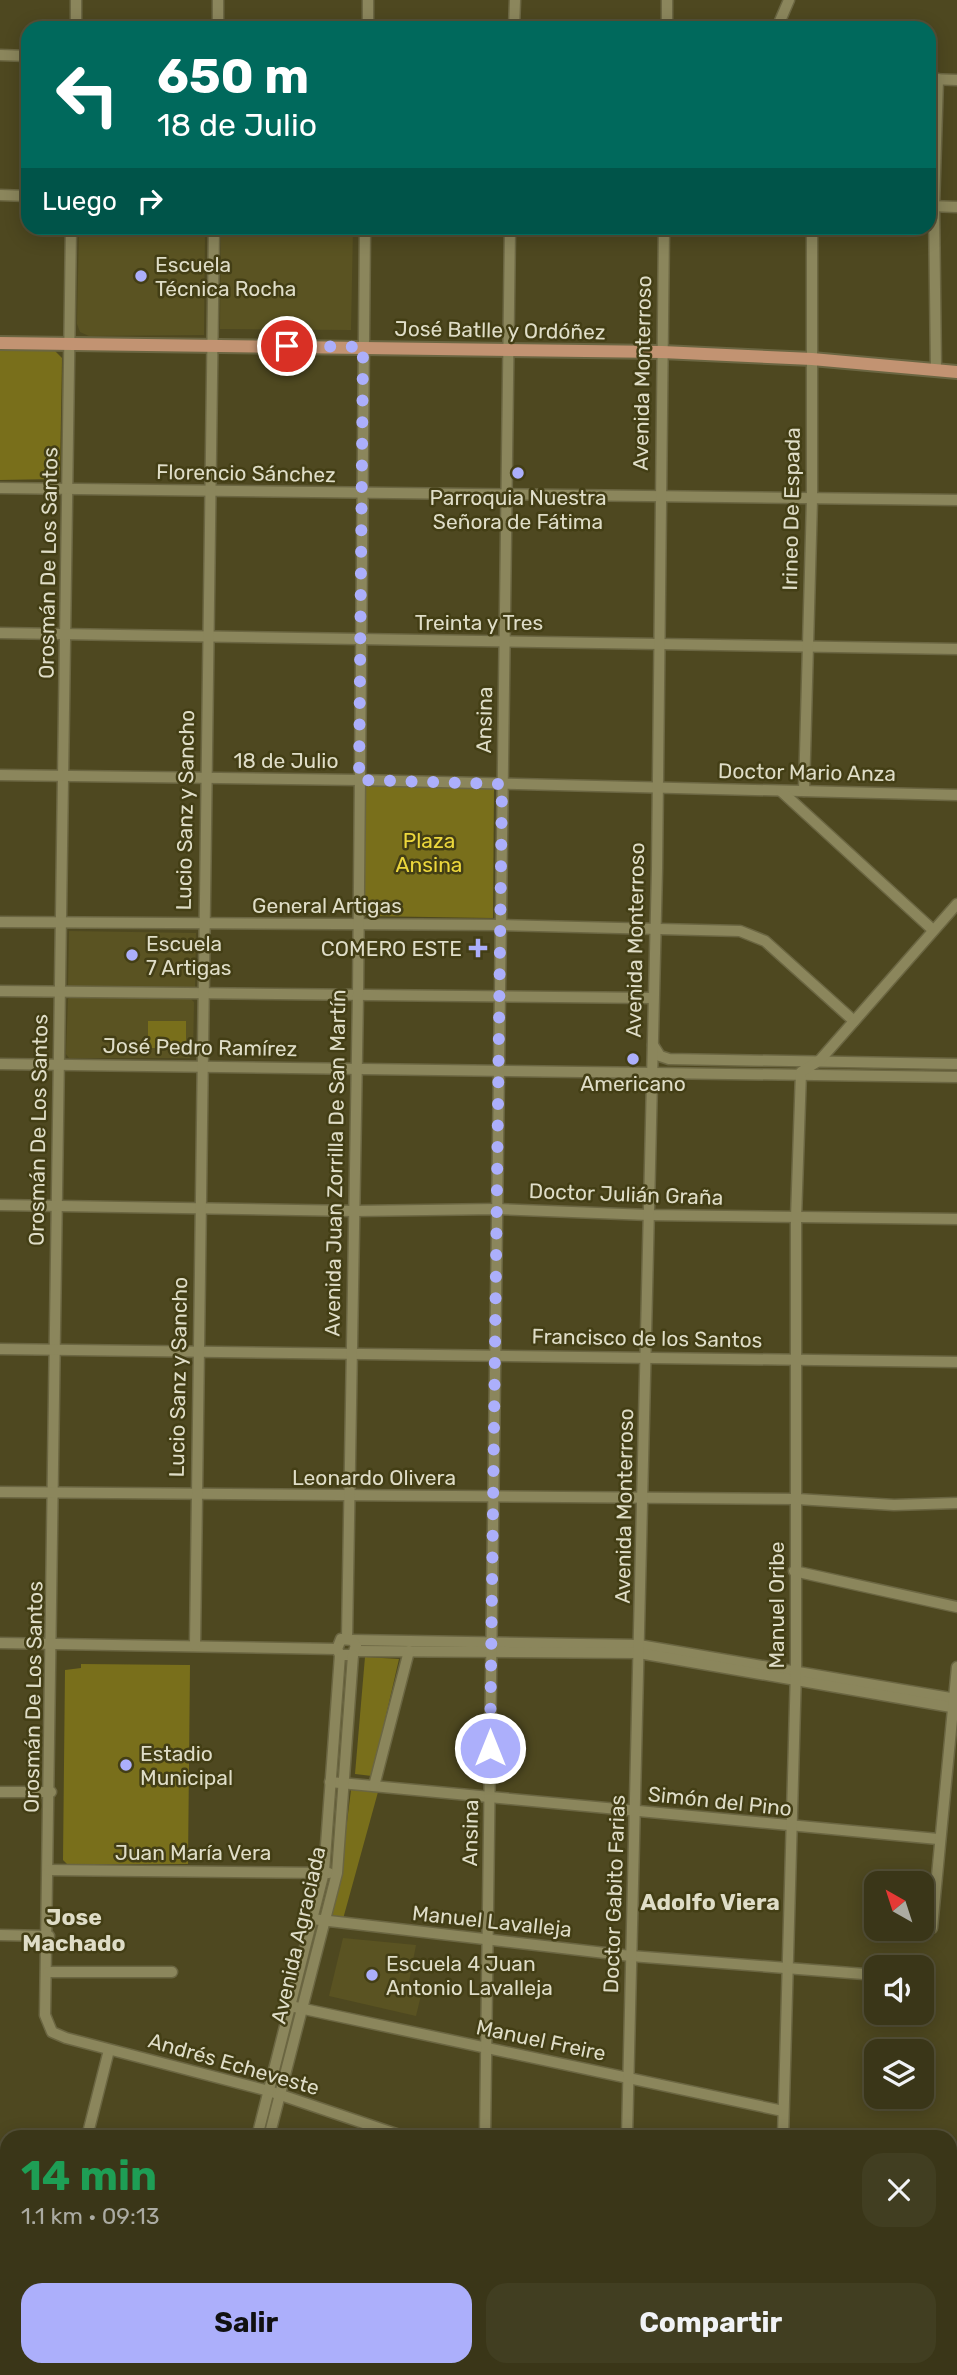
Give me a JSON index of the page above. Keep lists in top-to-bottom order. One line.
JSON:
{"streets":{"main road":["José Batlle y Ordóñez"],"street":["Avenida Monterroso","Florencio Sánchez","Irineo De Espada","Orosmán De Los Santos","Treinta y Tres","Ansina","18 de Julio","Doctor Mario Anza","Lucio Sanz y Sancho","General Artigas","José Pedro Ramírez","Avenida Juan Zorrilla De San Martín","Doctor Julián Graña","Francisco de los Santos","Leonardo Olivera","Manuel Oribe","Simón del Pino","Juan María Vera","Doctor Gabito Farias","Manuel Lavalleja","Avenida Agraciada","Manuel Freire","Andrés Echeveste"]},"crossings":[["José Batlle y Ordóñez","Avenida Monterroso"],["José Batlle y Ordóñez","Irineo De Espada"],["José Batlle y Ordóñez","Orosmán De Los Santos"],["José Batlle y Ordóñez","Ansina"],["José Batlle y Ordóñez","Lucio Sanz y Sancho"],["José Batlle y Ordóñez","Avenida Juan Zorrilla De San Martín"],["Avenida Monterroso","Florencio Sánchez"],["Avenida Monterroso","Treinta y Tres"],["Avenida Monterroso","18 de Julio"],["Avenida Monterroso","Doctor Mario Anza"],["Avenida Monterroso","General Artigas"],["Avenida Monterroso","José Pedro Ramírez"],["Avenida Monterroso","Doctor Julián Graña"],["Avenida Monterroso","Francisco de los Santos"],["Avenida Monterroso","Leonardo Olivera"],["Avenida Monterroso","Doctor Gabito Farias"],["Florencio Sánchez","Irineo De Espada"],["Florencio Sánchez","Orosmán De Los Santos"],["Florencio Sánchez","Ansina"],["Florencio Sánchez","Lucio Sanz y Sancho"],["Florencio Sánchez","Avenida Juan Zorrilla De San Martín"],["Irineo De Espada","Treinta y Tres"],["Irineo De Espada","Doctor Mario Anza"],["Orosmán De Los Santos","Treinta y Tres"],["Orosmán De Los Santos","18 de Julio"],["Orosmán De Los Santos","General Artigas"],["Orosmán De Los Santos","José Pedro Ramírez"],["Orosmán De Los Santos","Doctor Julián Graña"],["Orosmán De Los Santos","Francisco de los Santos"],["Orosmán De Los Santos","Leonardo Olivera"],["Orosmán De Los Santos","Juan María Vera"],["Orosmán De Los Santos","Andrés Echeveste"],["Treinta y Tres","Ansina"],["Treinta y Tres","Lucio Sanz y Sancho"],["Treinta y Tres","Avenida Juan Zorrilla De San Martín"],["Ansina","18 de Julio"],["Ansina","General Artigas"],["Ansina","José Pedro Ramírez"],["Ansina","Doctor Julián Graña"],["Ansina","Francisco de los Santos"],["Ansina","Leonardo Olivera"],["Ansina","Simón del Pino"],["Ansina","Manuel Lavalleja"],["Ansina","Manuel Freire"],["18 de Julio","Doctor Mario Anza"],["18 de Julio","Lucio Sanz y Sancho"],["18 de Julio","Avenida Juan Zorrilla De San Martín"],["Lucio Sanz y Sancho","General Artigas"],["Lucio Sanz y Sancho","José Pedro Ramírez"],["Lucio Sanz y Sancho","Doctor Julián Graña"],["Lucio Sanz y Sancho","Francisco de los Santos"],["Lucio Sanz y Sancho","Leonardo Olivera"],["General Artigas","Avenida Juan Zorrilla De San Martín"],["José Pedro Ramírez","Avenida Juan Zorrilla De San Martín"],["José Pedro Ramírez","Manuel Oribe"],["Avenida Juan Zorrilla De San Martín","Doctor Julián Graña"],["Avenida Juan Zorrilla De San Martín","Francisco de los Santos"],["Avenida Juan Zorrilla De San Martín","Leonardo Olivera"],["Avenida Juan Zorrilla De San Martín","Avenida Agraciada"],["Doctor Julián Graña","Manuel Oribe"],["Francisco de los Santos","Manuel Oribe"],["Leonardo Olivera","Manuel Oribe"],["Manuel Oribe","Simón del Pino"],["Manuel Oribe","Manuel Lavalleja"],["Manuel Oribe","Manuel Freire"],["Simón del Pino","Doctor Gabito Farias"],["Simón del Pino","Avenida Agraciada"],["Juan María Vera","Avenida Agraciada"],["Doctor Gabito Farias","Manuel Lavalleja"],["Doctor Gabito Farias","Manuel Freire"],["Manuel Lavalleja","Avenida Agraciada"],["Avenida Agraciada","Manuel Freire"],["Avenida Agraciada","Andrés Echeveste"]],"districts":["Adolfo Viera","Jose Machado"],"parks":["Plaza Ansina"],"places":{"other":["Escuela Técnica Rocha","Parroquia Nuestra Señora de Fátima","Escuela 7 Artigas","Americano","Estadio Municipal","Escuela 4 Juan Antonio Lavalleja"],"health":["COMERO ESTE"]},"north":"top left","page":{"turn":["650 m","18 de Julio"],"then":"Luego","heading":["14 min","1.1 km · 09:13"],"buttons":["Salir","Compartir"]}}
